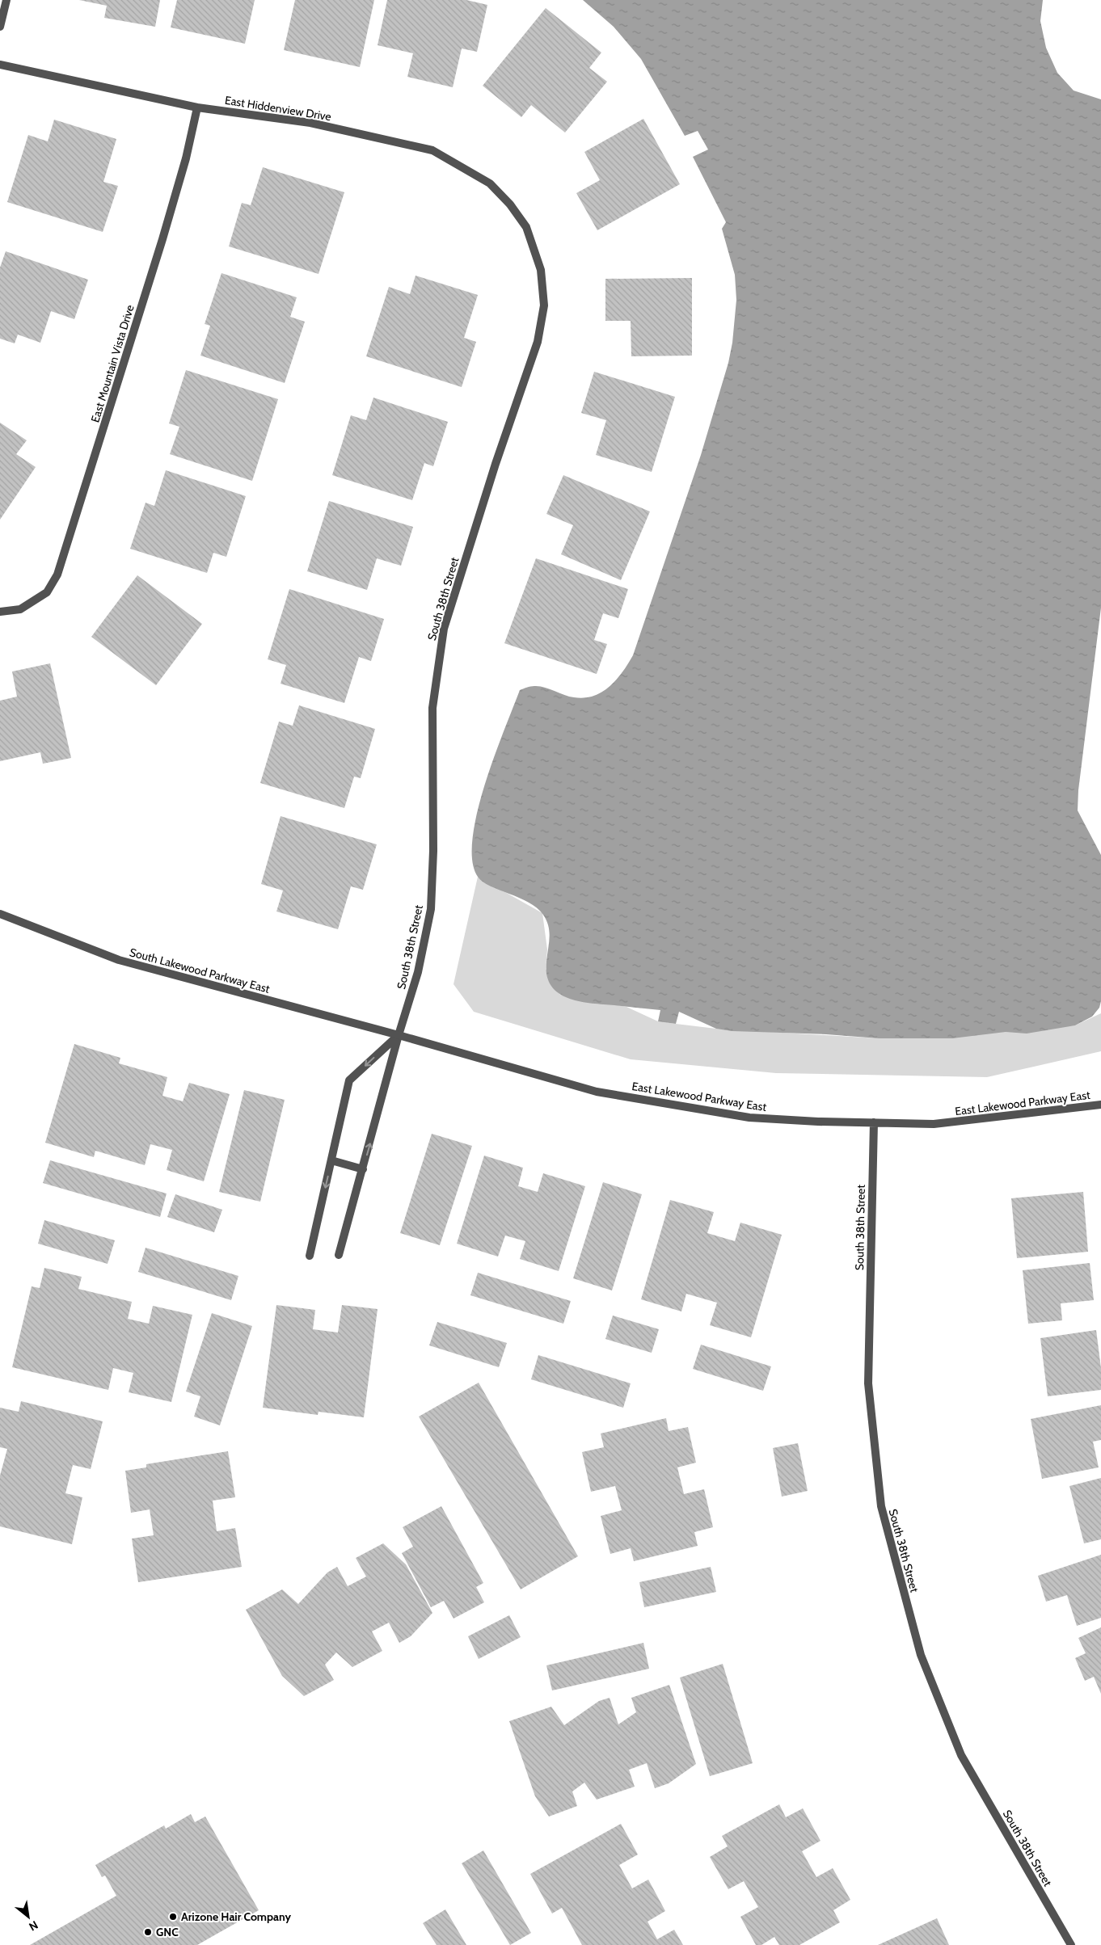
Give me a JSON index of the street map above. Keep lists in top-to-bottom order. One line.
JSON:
{"streets":{"street":["East Hiddenview Drive","East Mountain Vista Drive","South 38th Street","South Lakewood Parkway East","East Lakewood Parkway East"]},"crossings":[["East Hiddenview Drive","East Mountain Vista Drive"],["East Hiddenview Drive","South 38th Street"],["South 38th Street","South Lakewood Parkway East"],["South 38th Street","East Lakewood Parkway East"],["South Lakewood Parkway East","East Lakewood Parkway East"]],"places":["Arizone Hair Company","GNC"],"north":"bottom right"}
